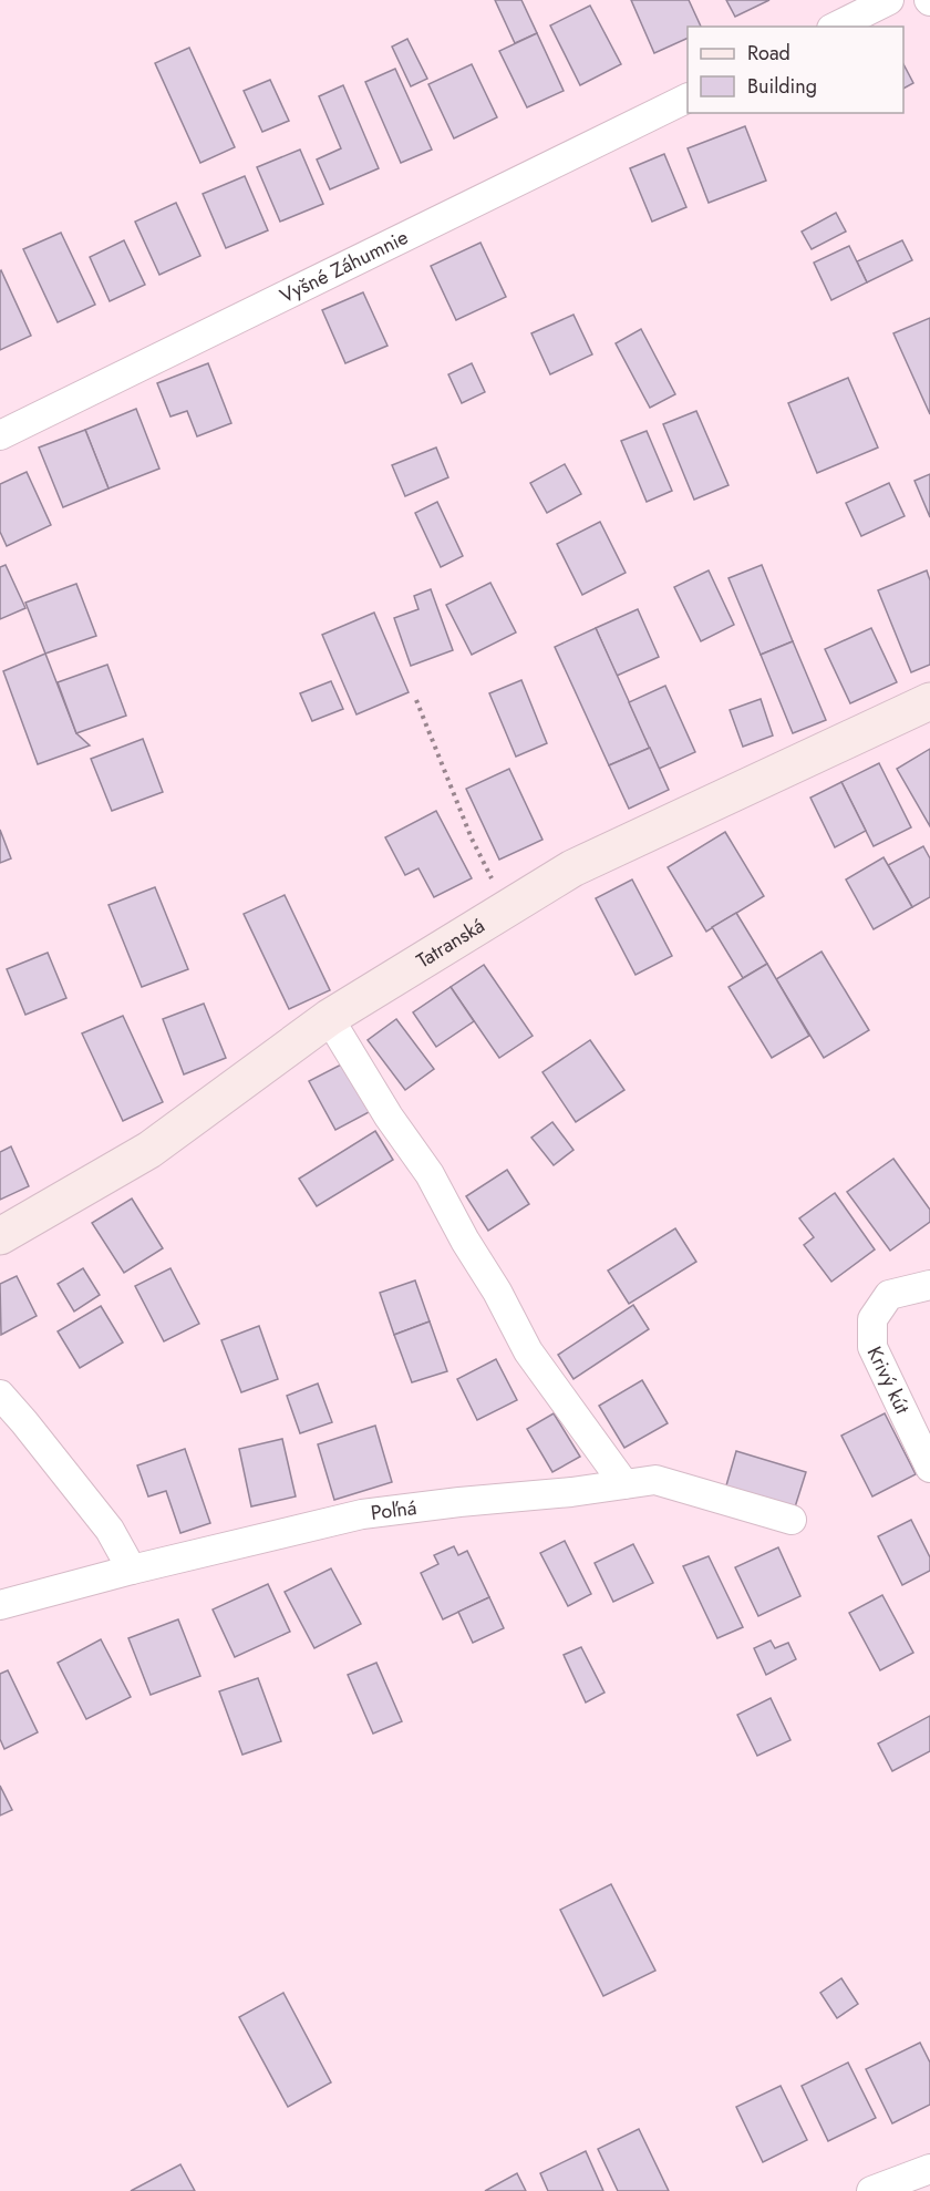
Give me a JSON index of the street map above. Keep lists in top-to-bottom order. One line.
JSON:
{"streets":{"street":["Vyšné Záhumnie","Tatranská","Krivý kút","Poľná"]},"legend":["Road","Building"]}
